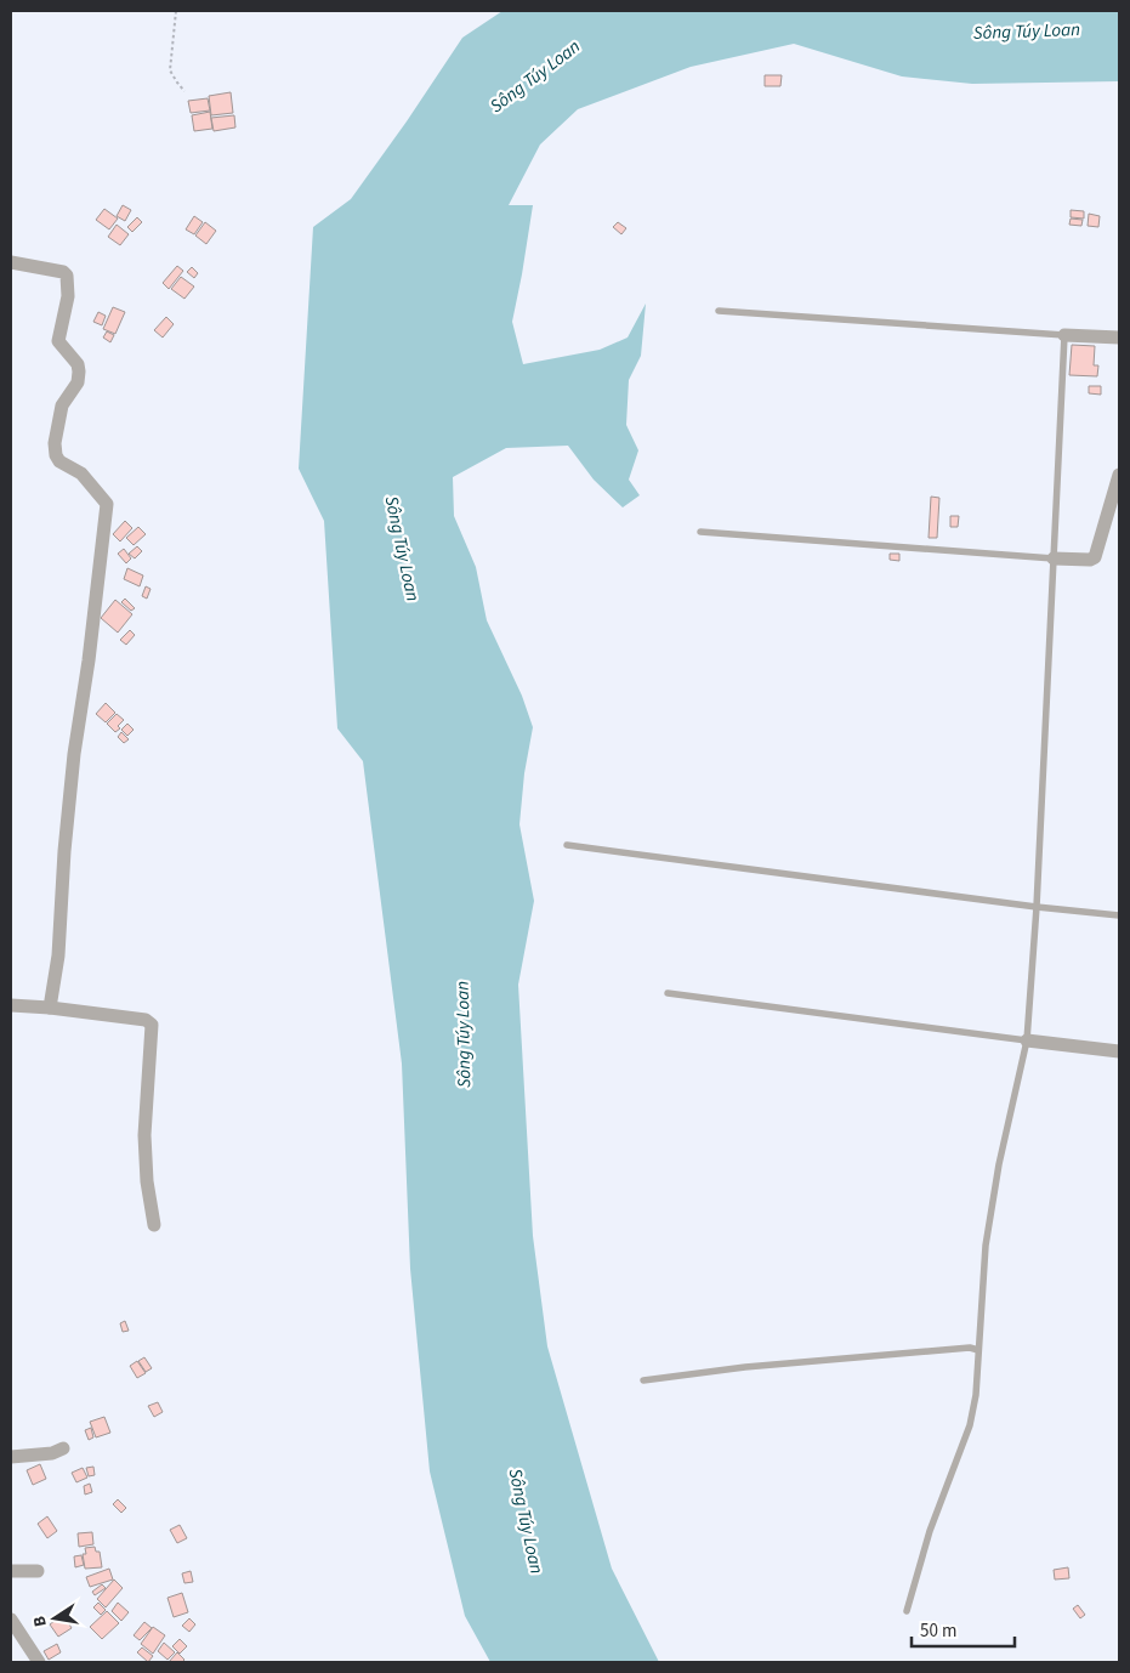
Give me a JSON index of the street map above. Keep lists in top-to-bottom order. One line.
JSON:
{"water":["Sông Túy Loan"],"scale_bar":"50 m","north":"left"}
